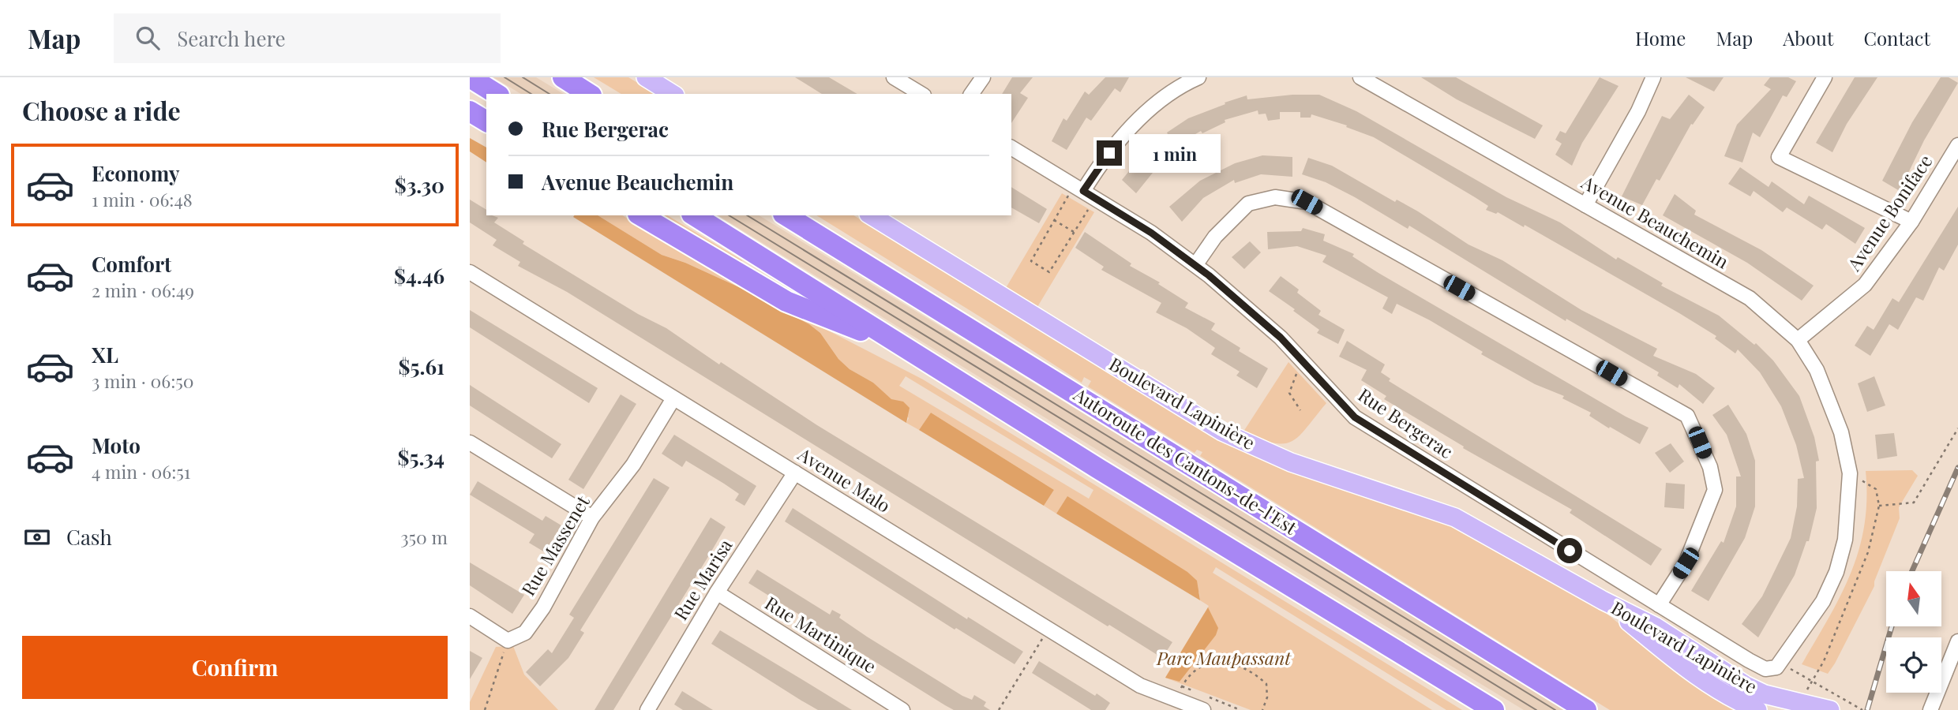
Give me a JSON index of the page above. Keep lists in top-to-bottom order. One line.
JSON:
{"streets":{"highway":["Autoroute des Cantons-de-l'Est"],"main road":["Boulevard Lapinière"],"street":["Avenue Boniface","Avenue Beauchemin","Rue Bergerac","Avenue Malo","Rue Massenet","Rue Marisa","Rue Martinique"]},"crossings":[["Avenue Boniface","Avenue Beauchemin"],["Avenue Beauchemin","Rue Bergerac"],["Avenue Malo","Rue Massenet"],["Avenue Malo","Rue Marisa"],["Rue Marisa","Rue Martinique"]],"parks":["Parc Maupassant"],"north":"top","page":{"header":"Map","search":"Search here","nav":["Home","Map","About","Contact"],"heading":"Choose a ride","banner":["Rue Bergerac","Avenue Beauchemin"],"bubble":"1 min","list":[{"name":"Economy","note":"1 min · 06:48","value":"$3.30"},{"name":"Comfort","note":"2 min · 06:49","value":"$4.46"},{"name":"XL","note":"3 min · 06:50","value":"$5.61"},{"name":"Moto","note":"4 min · 06:51","value":"$5.34"}],"pay":["Cash","350 m"],"buttons":"Confirm"}}
